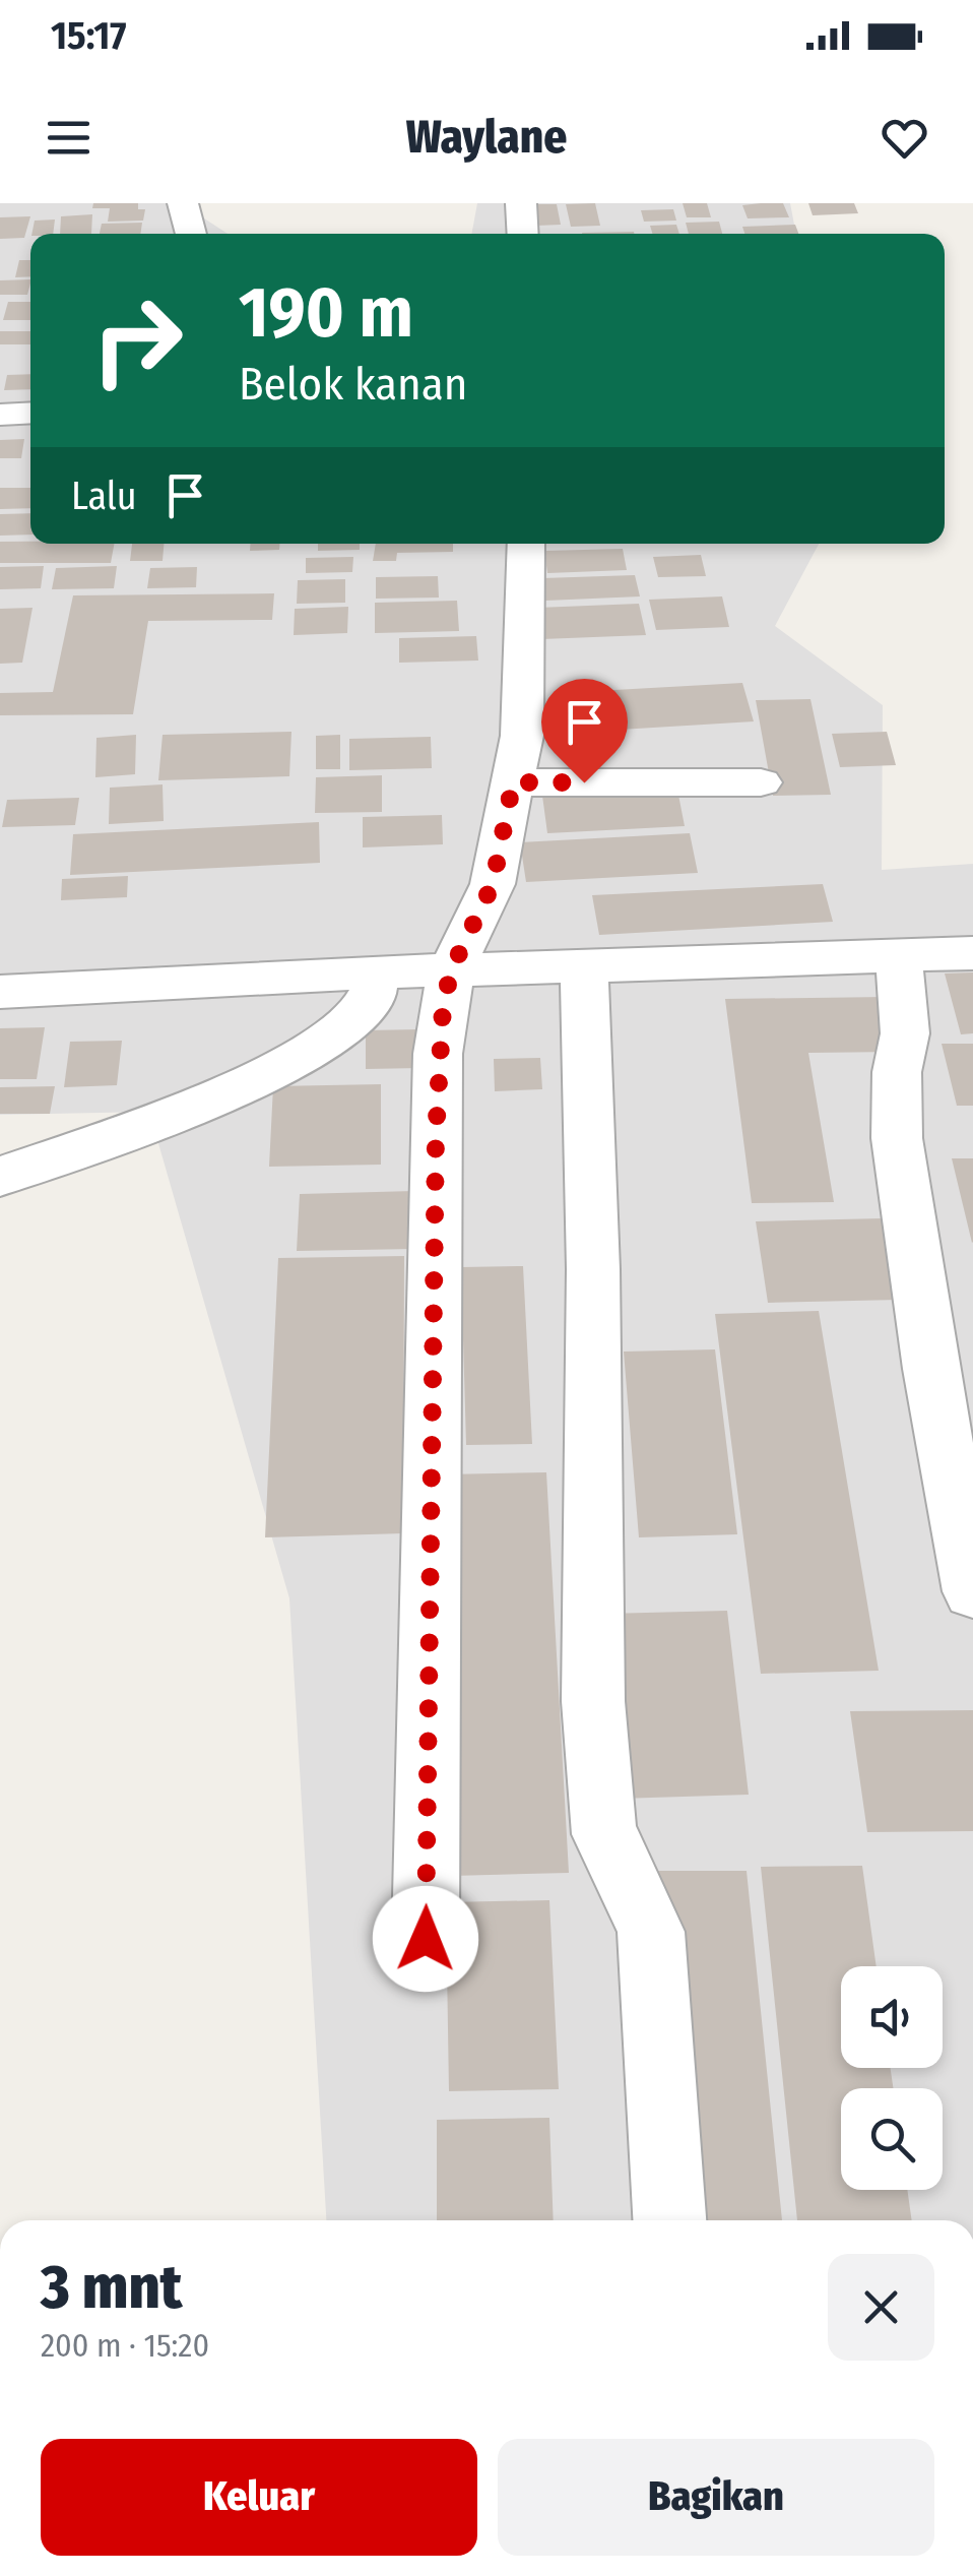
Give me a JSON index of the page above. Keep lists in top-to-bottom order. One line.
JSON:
{"page":{"status":"15:17","header":"Waylane","turn":["190 m","Belok kanan"],"then":"Lalu","heading":["3 mnt","200 m · 15:20"],"buttons":["Keluar","Bagikan"]}}
